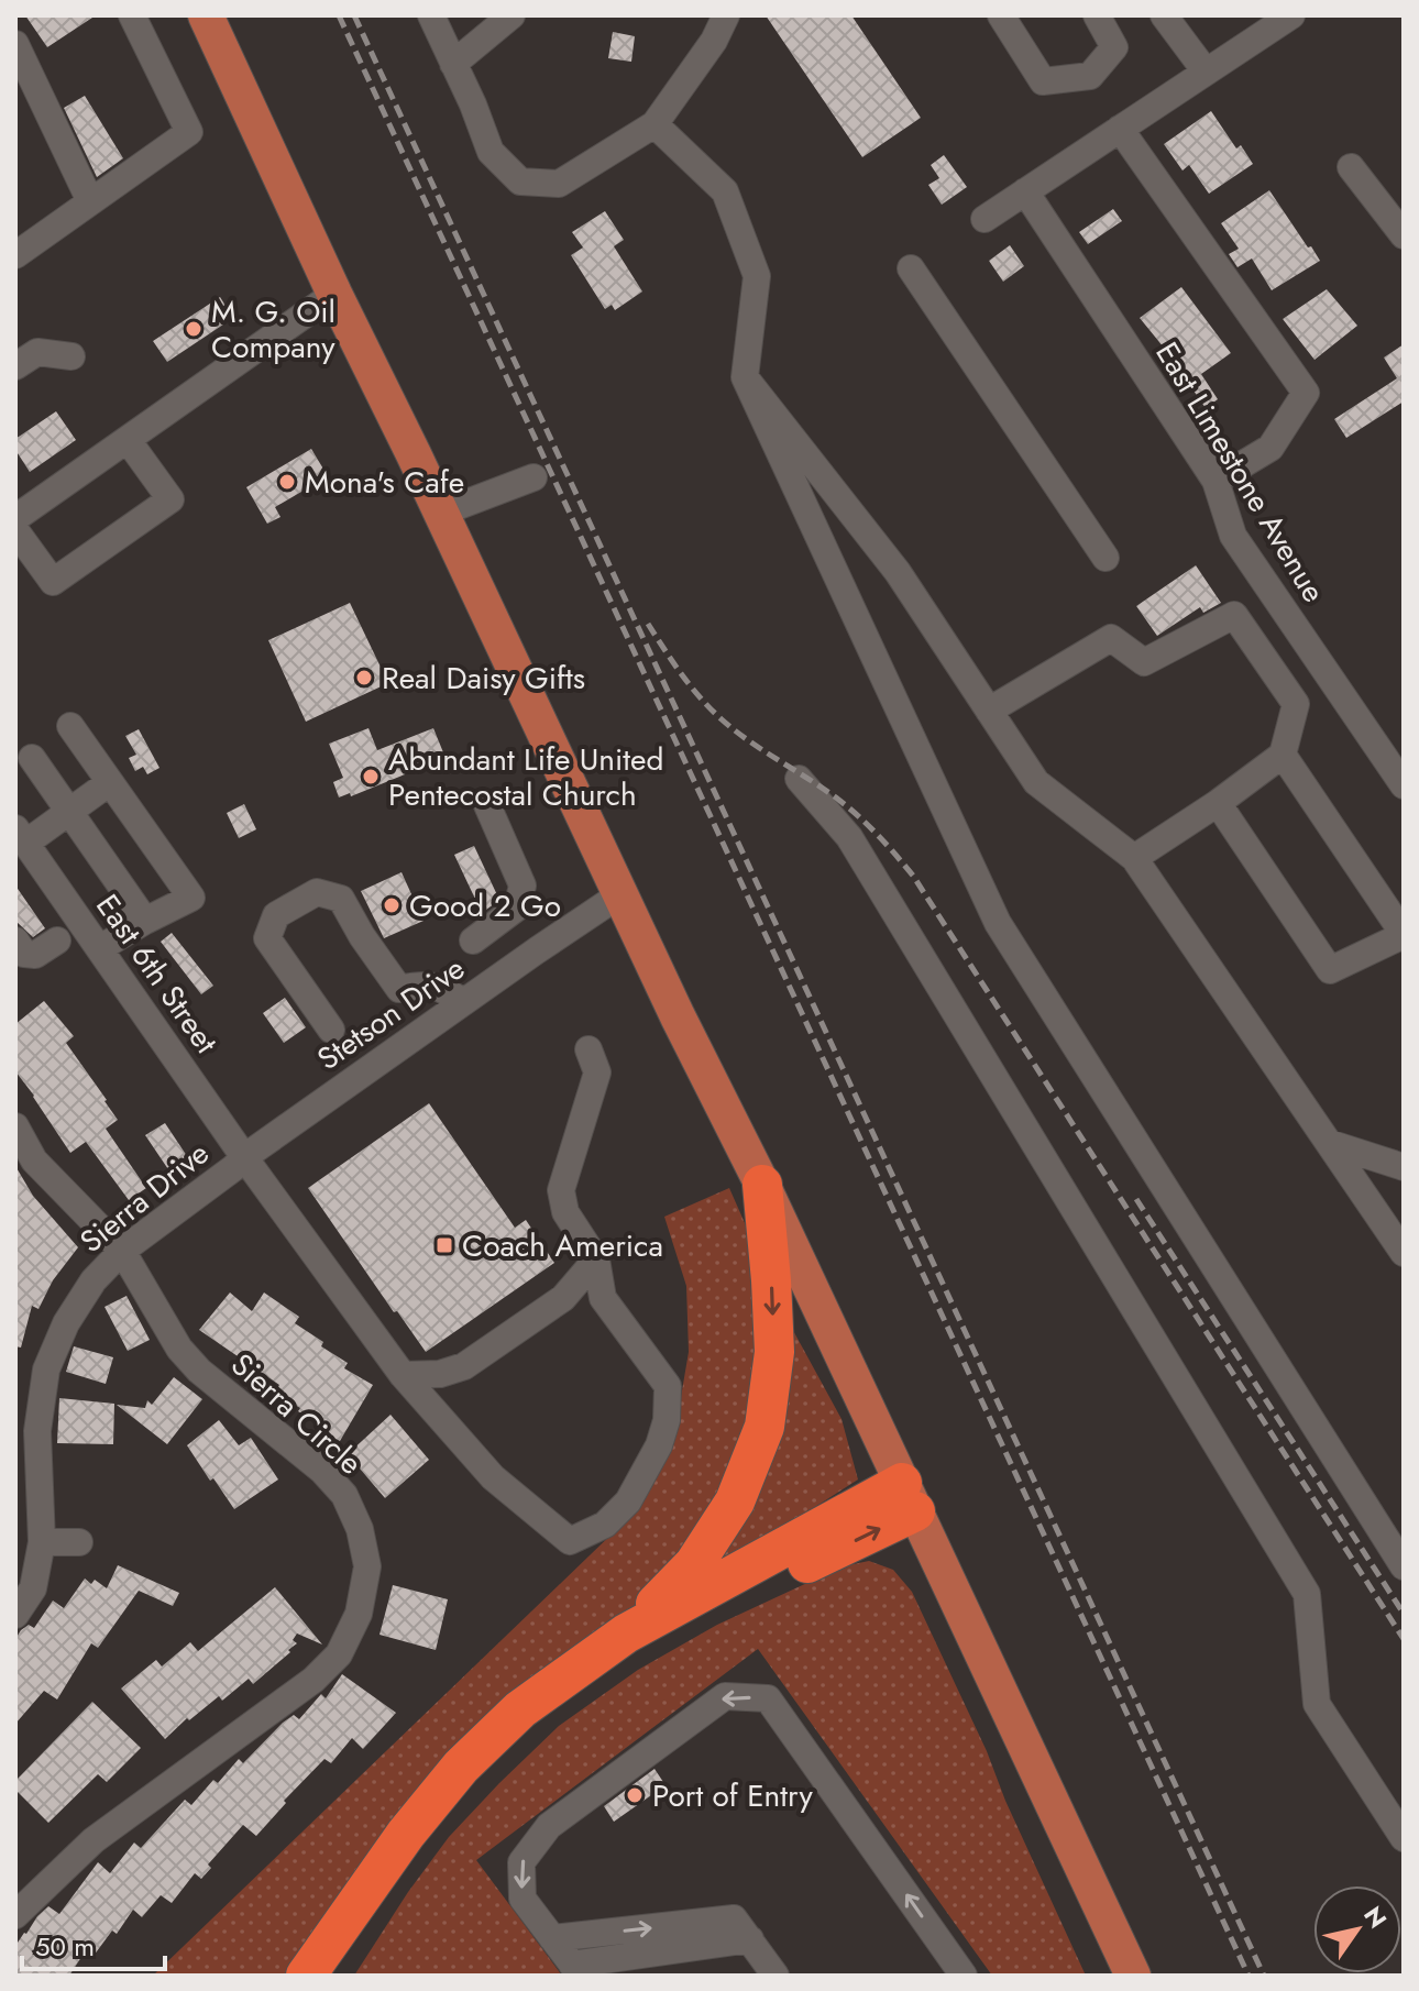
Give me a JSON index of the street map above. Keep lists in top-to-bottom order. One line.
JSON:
{"streets":{"street":["East Limestone Avenue","East 6th Street","Stetson Drive","Sierra Drive","Sierra Circle"]},"crossings":[["East 6th Street","Stetson Drive"],["East 6th Street","Sierra Drive"],["Stetson Drive","Sierra Drive"],["Sierra Drive","Sierra Circle"]],"places":{"other":["M. G. Oil Company","Mona's Cafe","Real Daisy Gifts","Abundant Life United Pentecostal Church","Good 2 Go","Port of Entry"],"transit":["Coach America"]},"scale_bar":"50 m","north":"top right"}
